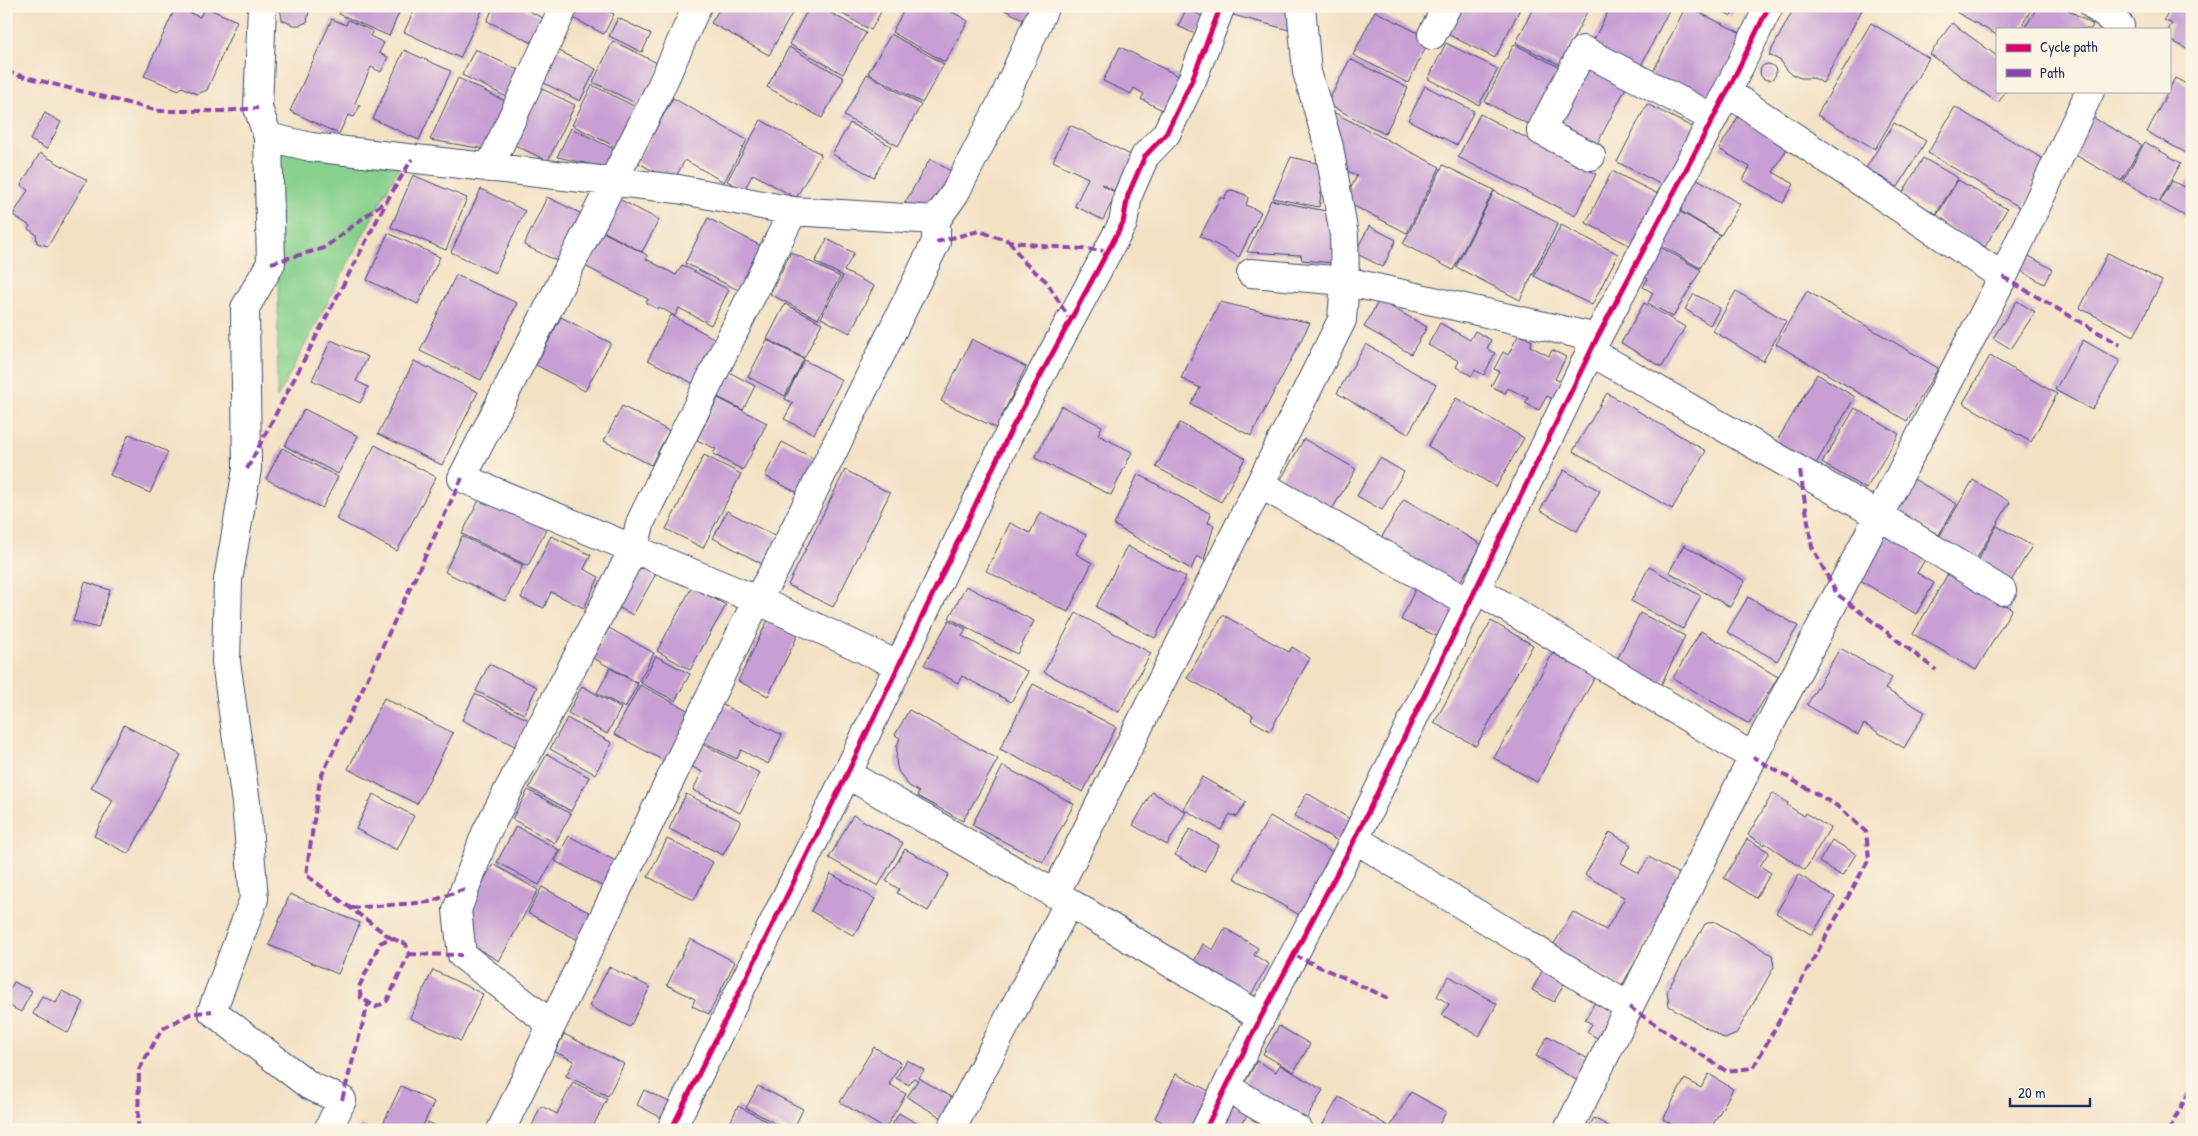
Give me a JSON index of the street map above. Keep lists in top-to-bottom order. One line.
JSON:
{"legend":["Cycle path","Path"],"scale_bar":"20 m"}
